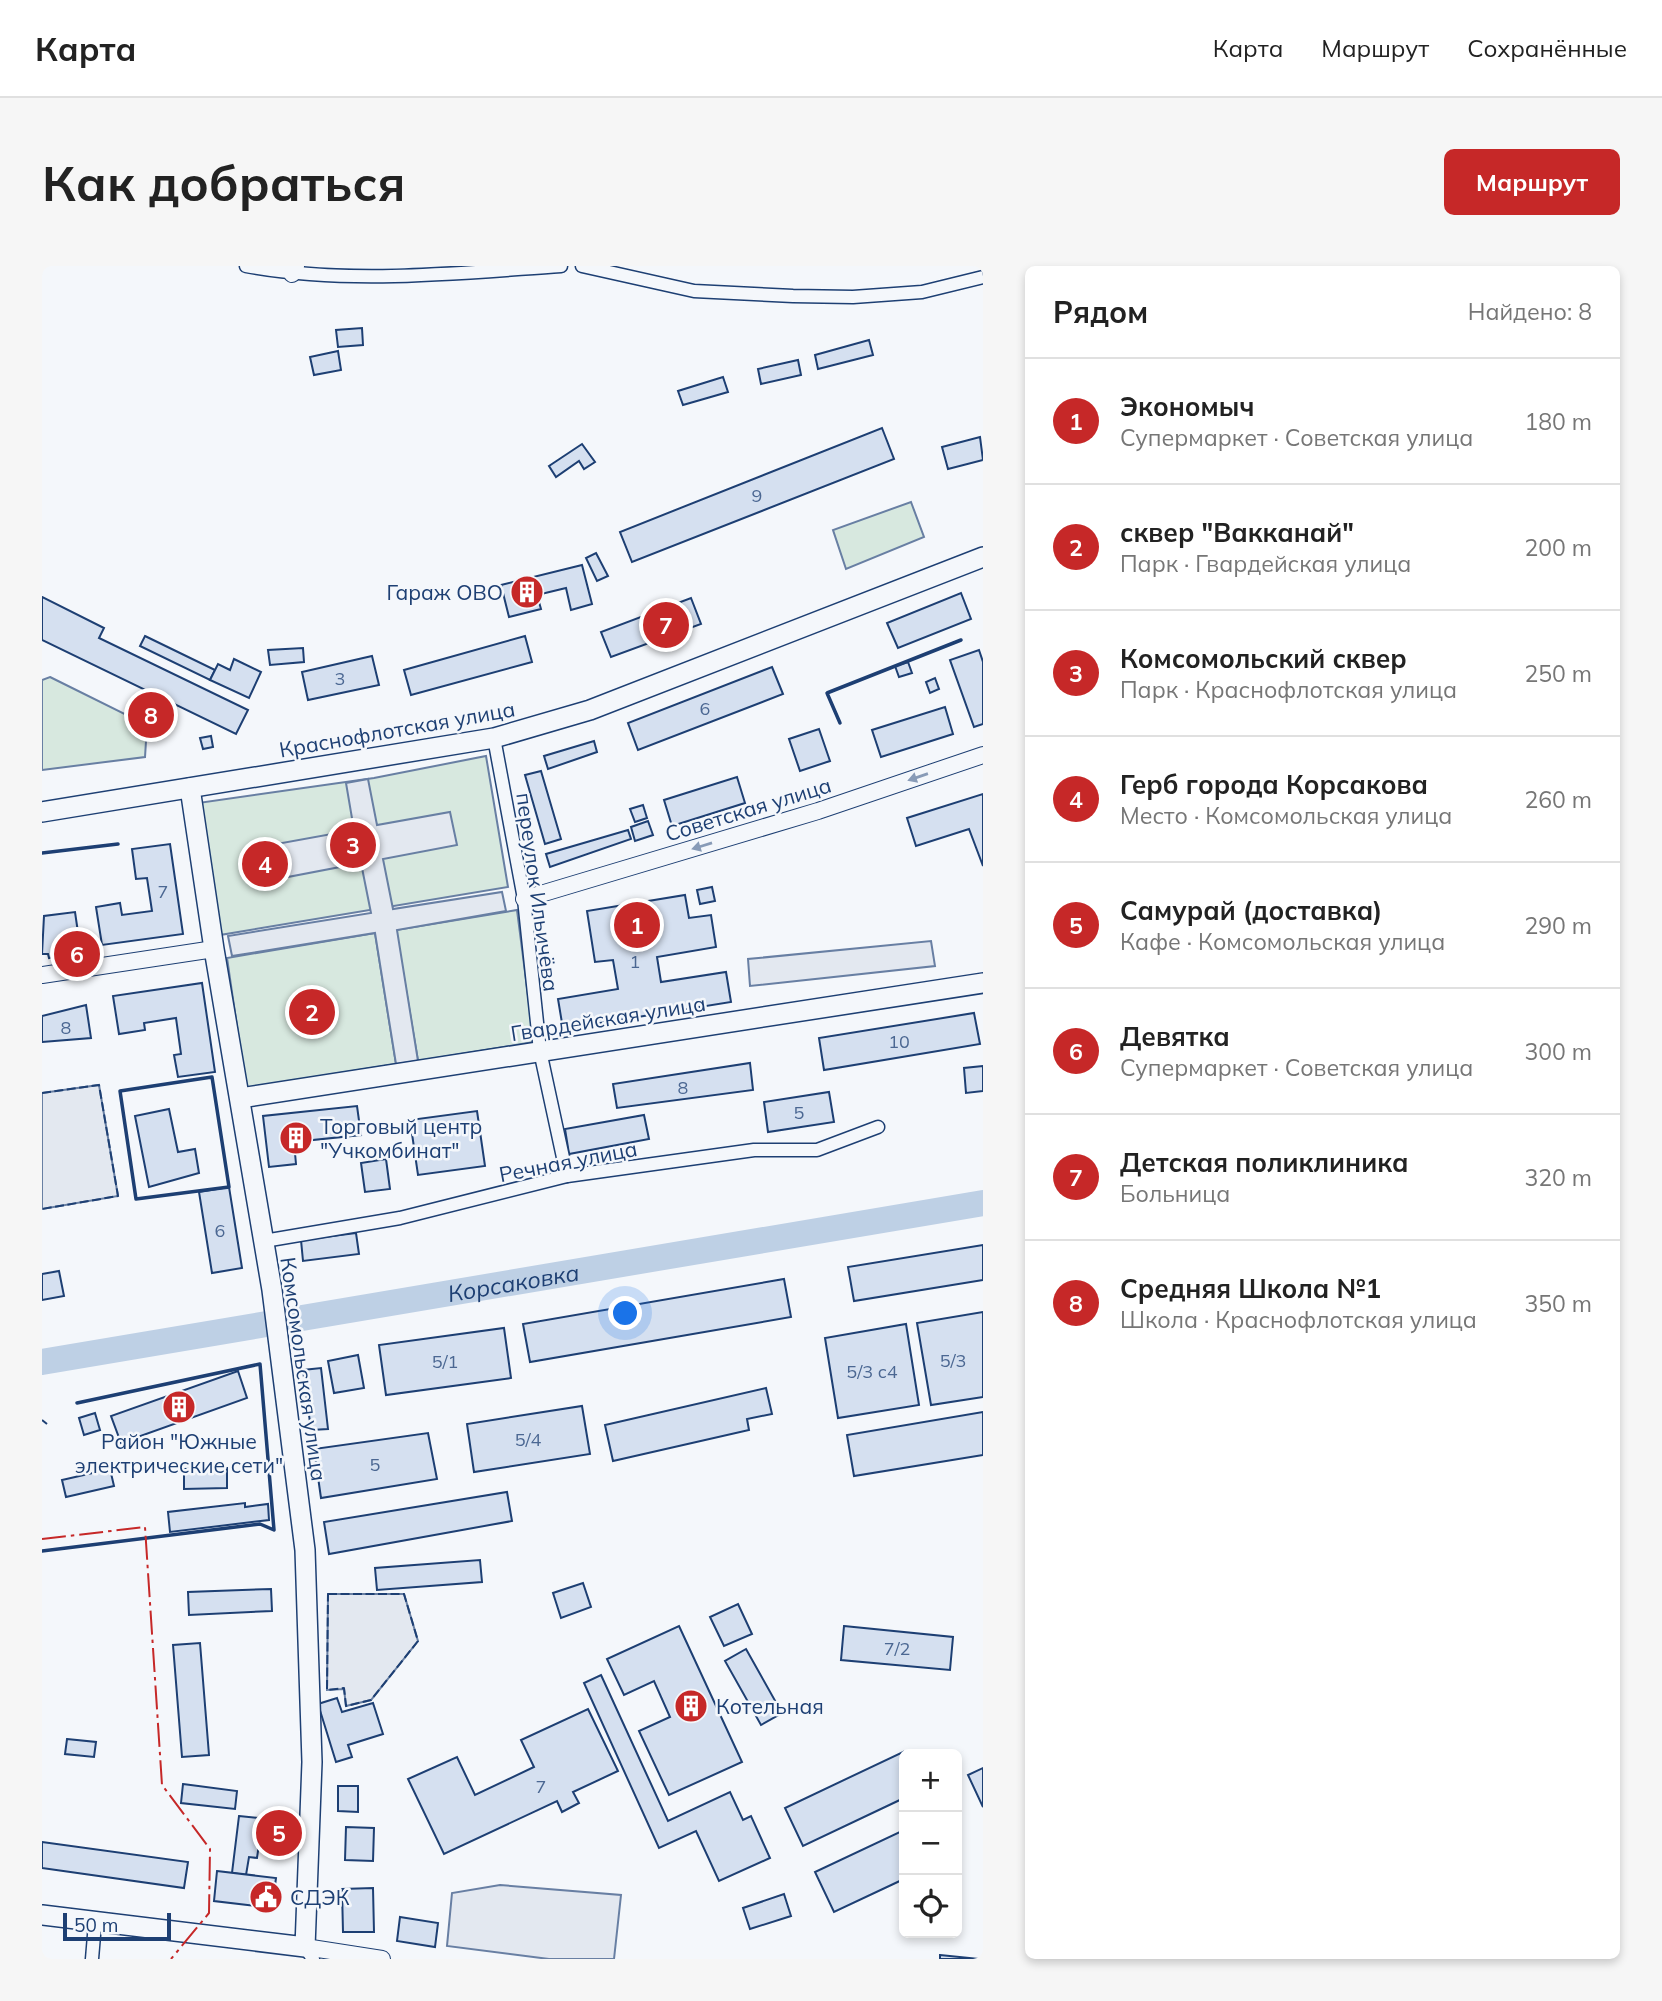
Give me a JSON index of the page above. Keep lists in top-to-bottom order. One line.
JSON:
{"streets":{"main road":["Краснофлотская улица","Гвардейская улица","Комсомольская улица"],"street":["Советская улица","переулок Ильичёва","Речная улица"]},"crossings":[["Краснофлотская улица","переулок Ильичёва"],["Краснофлотская улица","Комсомольская улица"],["Советская улица","переулок Ильичёва"],["переулок Ильичёва","Гвардейская улица"],["переулок Ильичёва","Речная улица"],["Гвардейская улица","Комсомольская улица"],["Речная улица","Комсомольская улица"]],"one_way":["Советская улица"],"water":["Корсаковка"],"places":{"building":["Гараж ОВО","Торговый центр \"Учкомбинат\"","Район \"Южные электрические сети\"","Котельная"],"public building":["СДЭК"]},"house_numbers":["9","3","6","7","1","8","10","8","5","6","5/3","5/1","5/3 с4","5/4","5","7/2","7"],"scale_bar":"50 m","page":{"header":"Карта","nav":["Карта","Маршрут","Сохранённые"],"buttons":"Маршрут","title":"Как добраться","heading":["Рядом","Найдено: 8"],"list":[{"mark":"1","name":"Экономыч","note":"Супермаркет · Советская улица","value":"180 m"},{"mark":"2","name":"сквер \"Вакканай\"","note":"Парк · Гвардейская улица","value":"200 m"},{"mark":"3","name":"Комсомольский сквер","note":"Парк · Краснофлотская улица","value":"250 m"},{"mark":"4","name":"Герб города Корсакова","note":"Место · Комсомольская улица","value":"260 m"},{"mark":"5","name":"Самурай (доставка)","note":"Кафе · Комсомольская улица","value":"290 m"},{"mark":"6","name":"Девятка","note":"Супермаркет · Советская улица","value":"300 m"},{"mark":"7","name":"Детская поликлиника","note":"Больница","value":"320 m"},{"mark":"8","name":"Средняя Школа №1","note":"Школа · Краснофлотская улица","value":"350 m"}],"pins":["7","8","3","4","1","6","2","5"],"map_buttons":["+","−"],"scale":"50 m"}}
